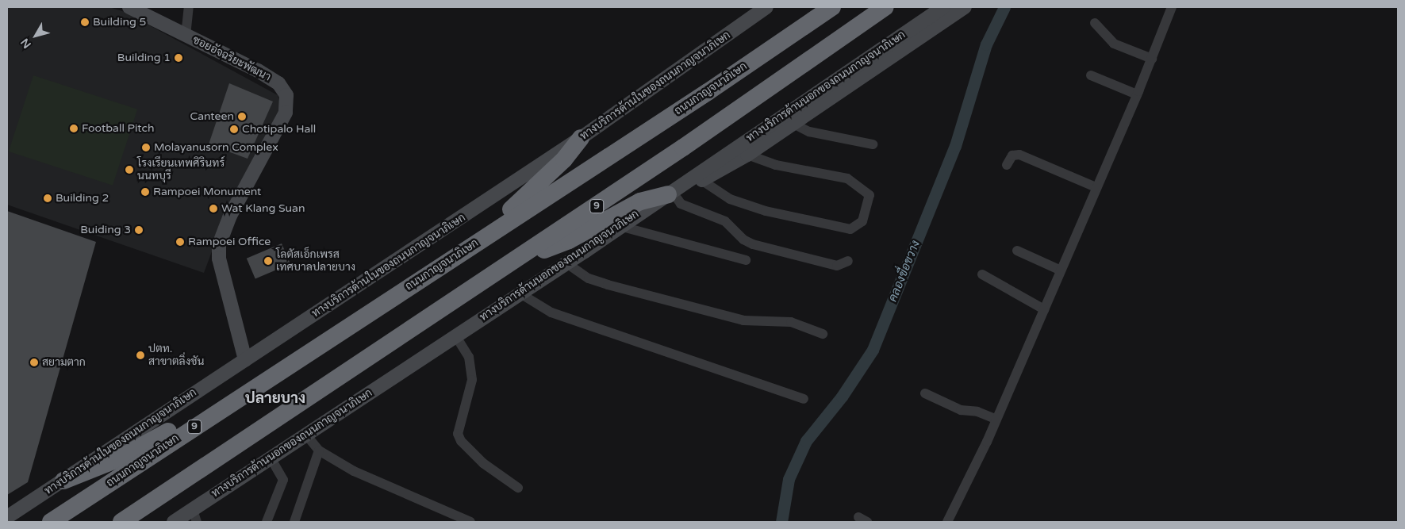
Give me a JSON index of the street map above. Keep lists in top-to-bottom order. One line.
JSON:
{"streets":{"highway":["ถนนกาญจนาภิเษก","9"],"main road":["ซอยอัจฉริยะพัฒนา","ทางบริการด้านในของถนนกาญจนาภิเษก","ทางบริการด้านนอกของถนนกาญจนาภิเษก"]},"crossings":[["ซอยอัจฉริยะพัฒนา","ทางบริการด้านในของถนนกาญจนาภิเษก"]],"districts":["ปลายบาง"],"water":["คลองขื่อขวาง"],"places":["Building 5","Building 1","Canteen","Football Pitch","Chotipalo Hall","Molayanusorn Complex","โรงเรียนเทพศิรินทร์ นนทบุรี","Rampoei Monument","Building 2","Wat Klang Suan","Buiding 3","Rampoei Office","โลตัสเอ็กเพรส เทศบาลปลายบาง","ปตท. สาขาตลิ่งชัน","สยามตาก"],"north":"bottom left"}
